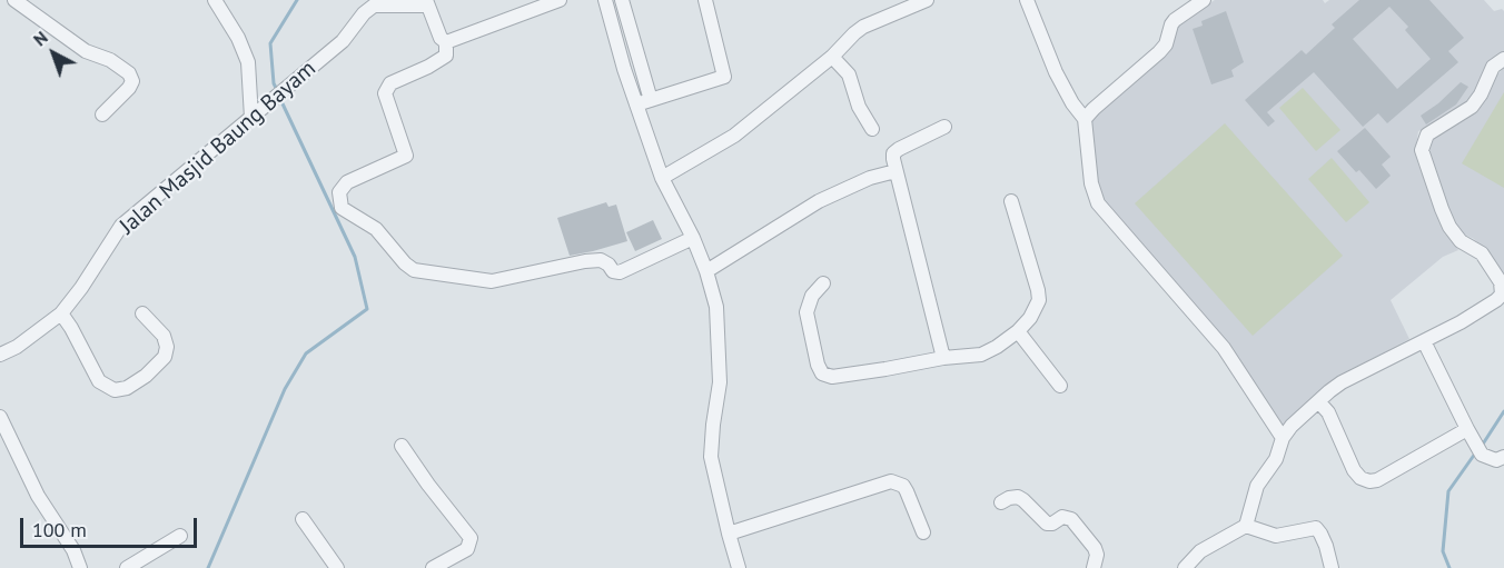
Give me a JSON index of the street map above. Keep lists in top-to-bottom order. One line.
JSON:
{"streets":{"street":["Jalan Masjid Baung Bayam"]},"scale_bar":"100 m","north":"top left"}
